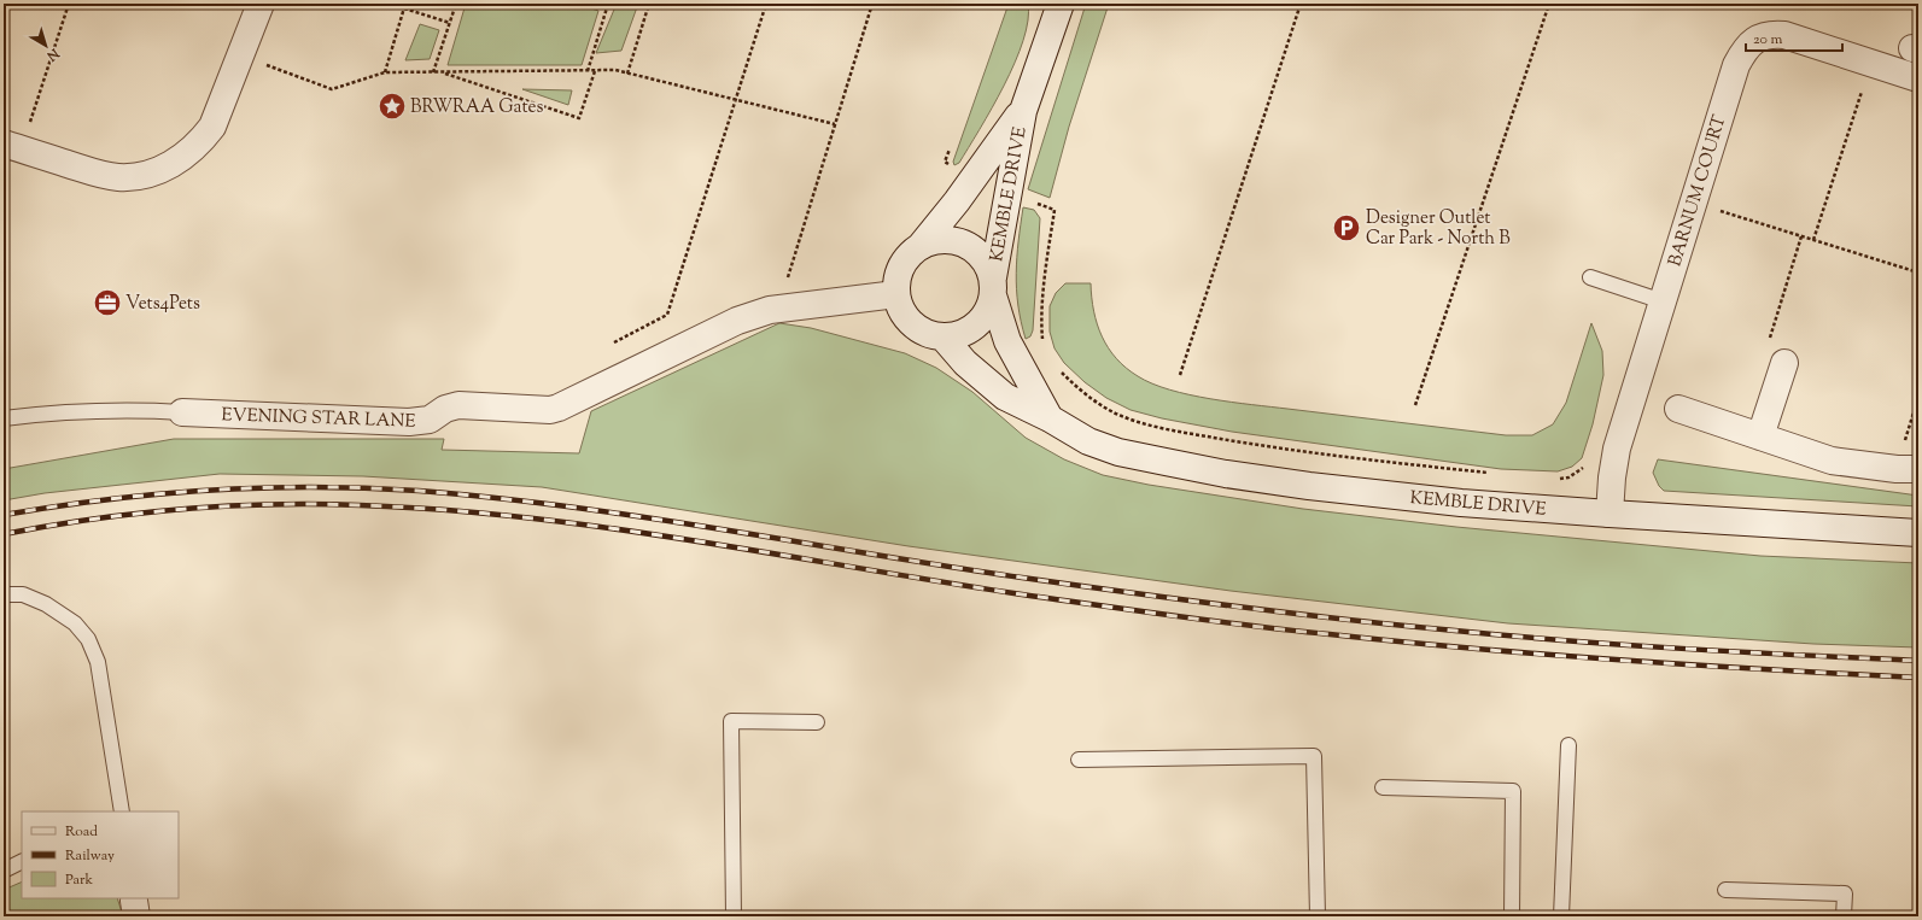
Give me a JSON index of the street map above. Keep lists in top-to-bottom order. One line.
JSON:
{"streets":{"street":["BARNUM COURT","KEMBLE DRIVE","EVENING STAR LANE"]},"crossings":[["BARNUM COURT","KEMBLE DRIVE"],["KEMBLE DRIVE","EVENING STAR LANE"]],"places":{"place":["BRWRAA Gates"],"parking":["Designer Outlet Car Park - North B"],"office":["Vets4Pets"]},"legend":["Road","Railway","Park"],"scale_bar":"20 m","north":"bottom right"}
